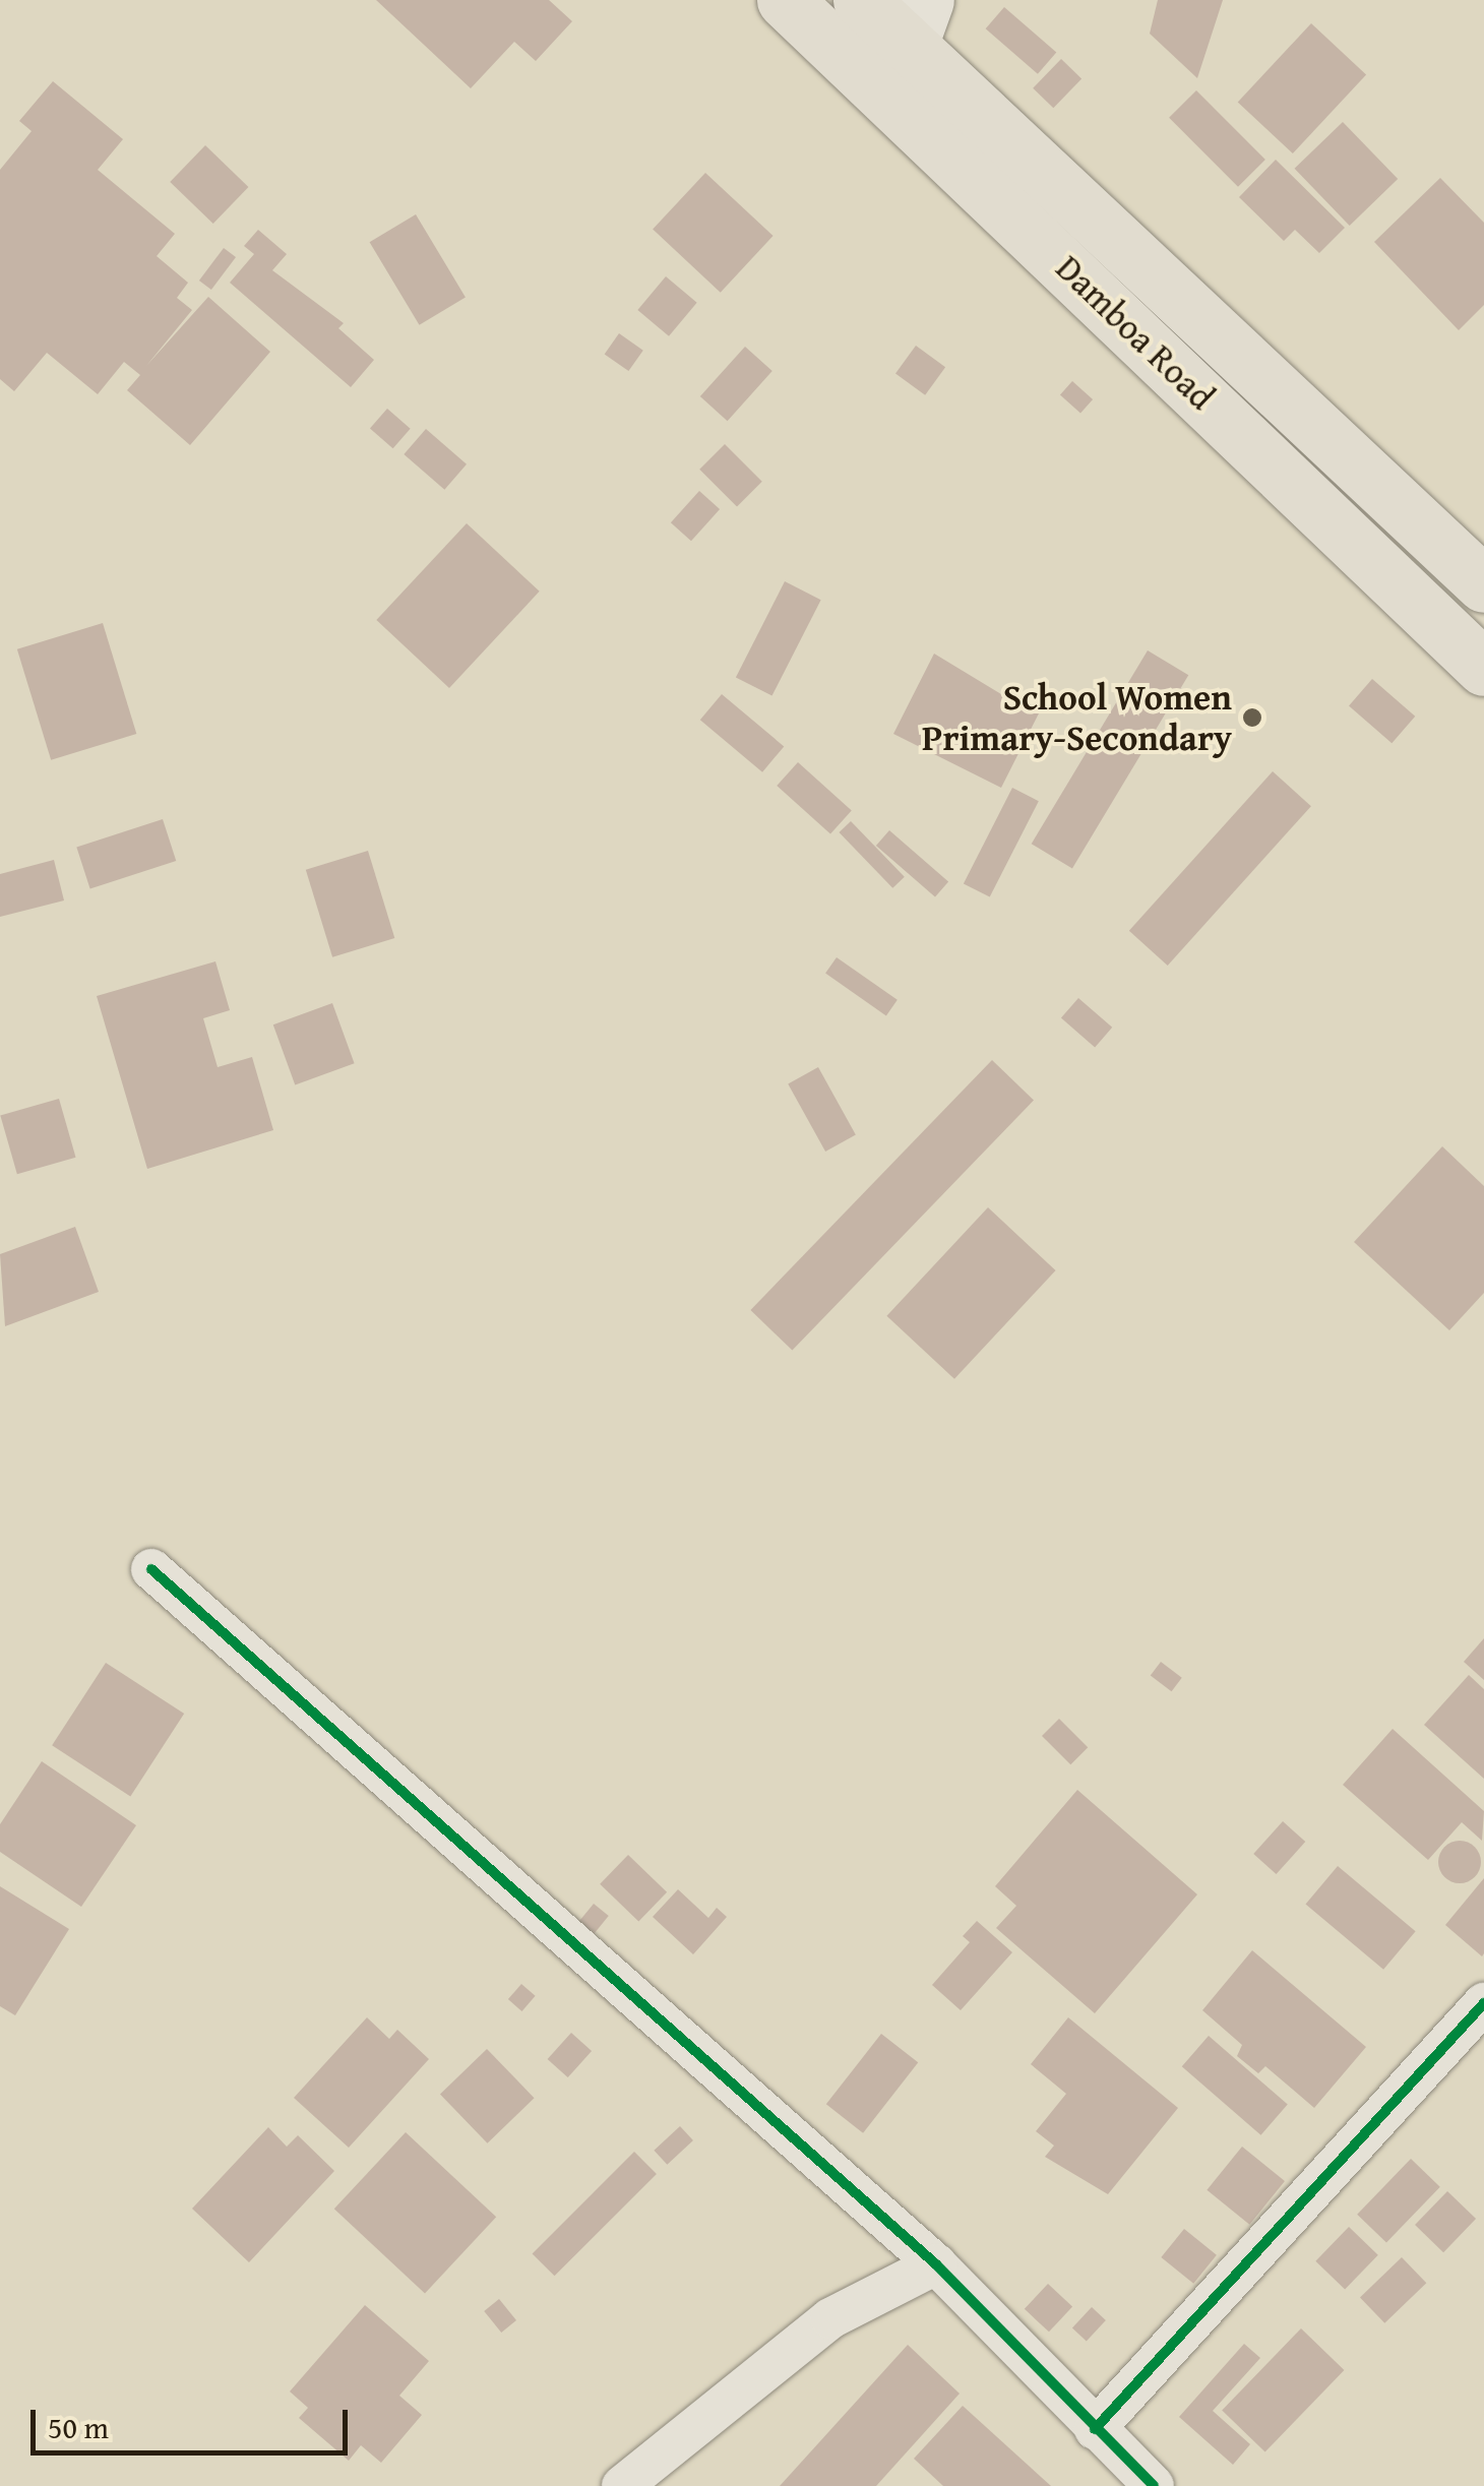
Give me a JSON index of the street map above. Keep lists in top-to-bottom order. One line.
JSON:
{"streets":{"main road":["Damboa Road"]},"places":["School Women Primary-Secondary"],"scale_bar":"50 m"}
